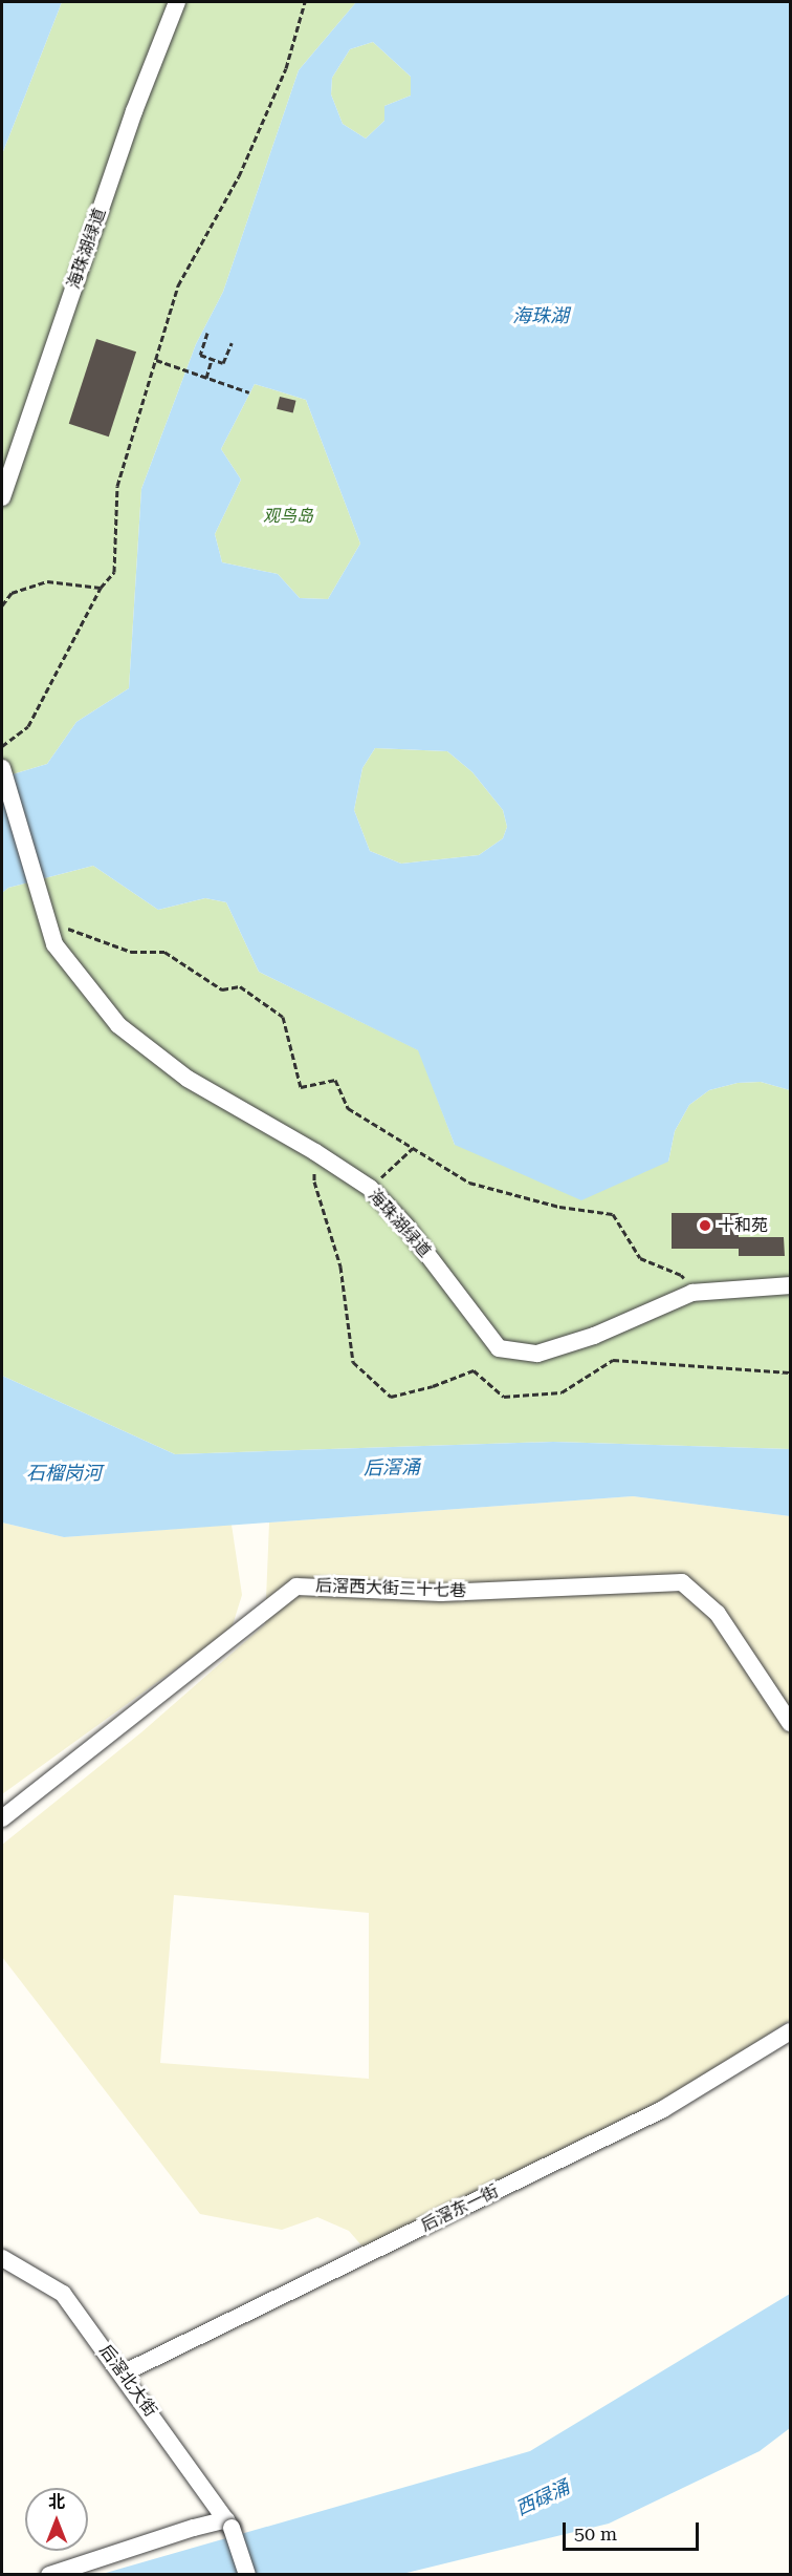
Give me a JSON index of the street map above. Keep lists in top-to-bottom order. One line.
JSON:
{"streets":{"street":["海珠湖绿道","后滘西大街三十七巷","后滘东一街","后滘北大街"]},"crossings":[["后滘东一街","后滘北大街"]],"water":["海珠湖","后滘涌","石榴岗河","西碌涌"],"parks":["观鸟岛"],"places":["十和苑"],"scale_bar":"50 m","north":"top"}
